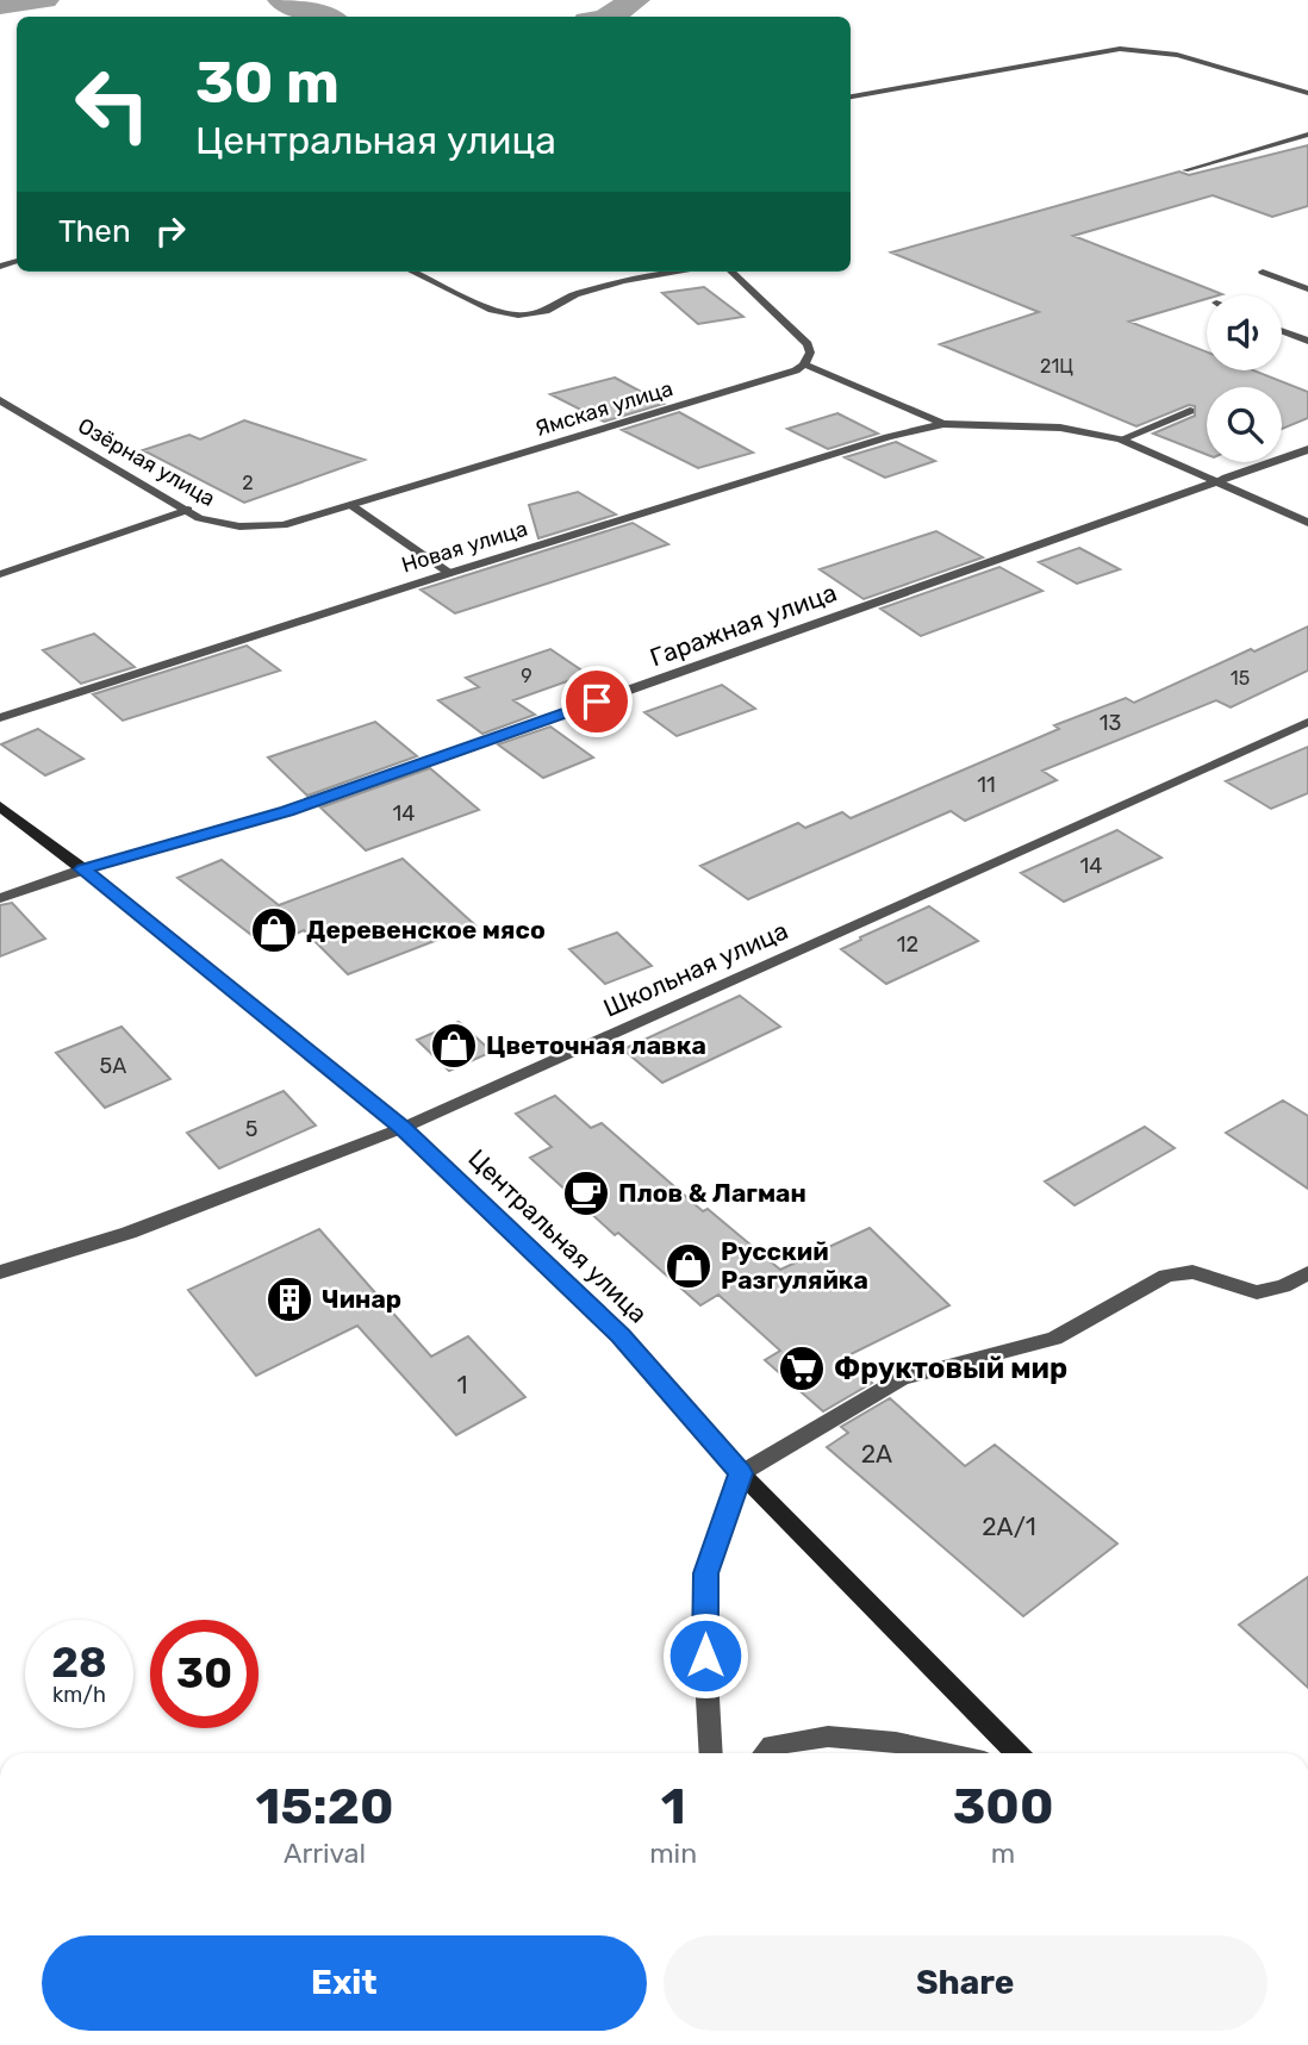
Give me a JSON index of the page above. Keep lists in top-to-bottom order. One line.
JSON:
{"streets":{"street":["Ямская улица","Озёрная улица","Новая улица","Гаражная улица","Школьная улица","Центральная улица"]},"crossings":[["Ямская улица","Озёрная улица"],["Гаражная улица","Центральная улица"],["Школьная улица","Центральная улица"]],"places":{"shop":["Деревенское мясо","Цветочная лавка","Русский Разгуляйка"],"cafe":["Плов & Лагман"],"building":["Чинар"],"supermarket":["Фруктовый мир"]},"house_numbers":["21Ц","2","9","15","13","11","14","14","12","5А","5","1","2А","2А/1"],"page":{"turn":["30 m","Центральная улица"],"then":"Then","speed":"28 km/h","limit":"30","eta":["15:20","Arrival","1","min","300","m"],"buttons":["Exit","Share"]}}
